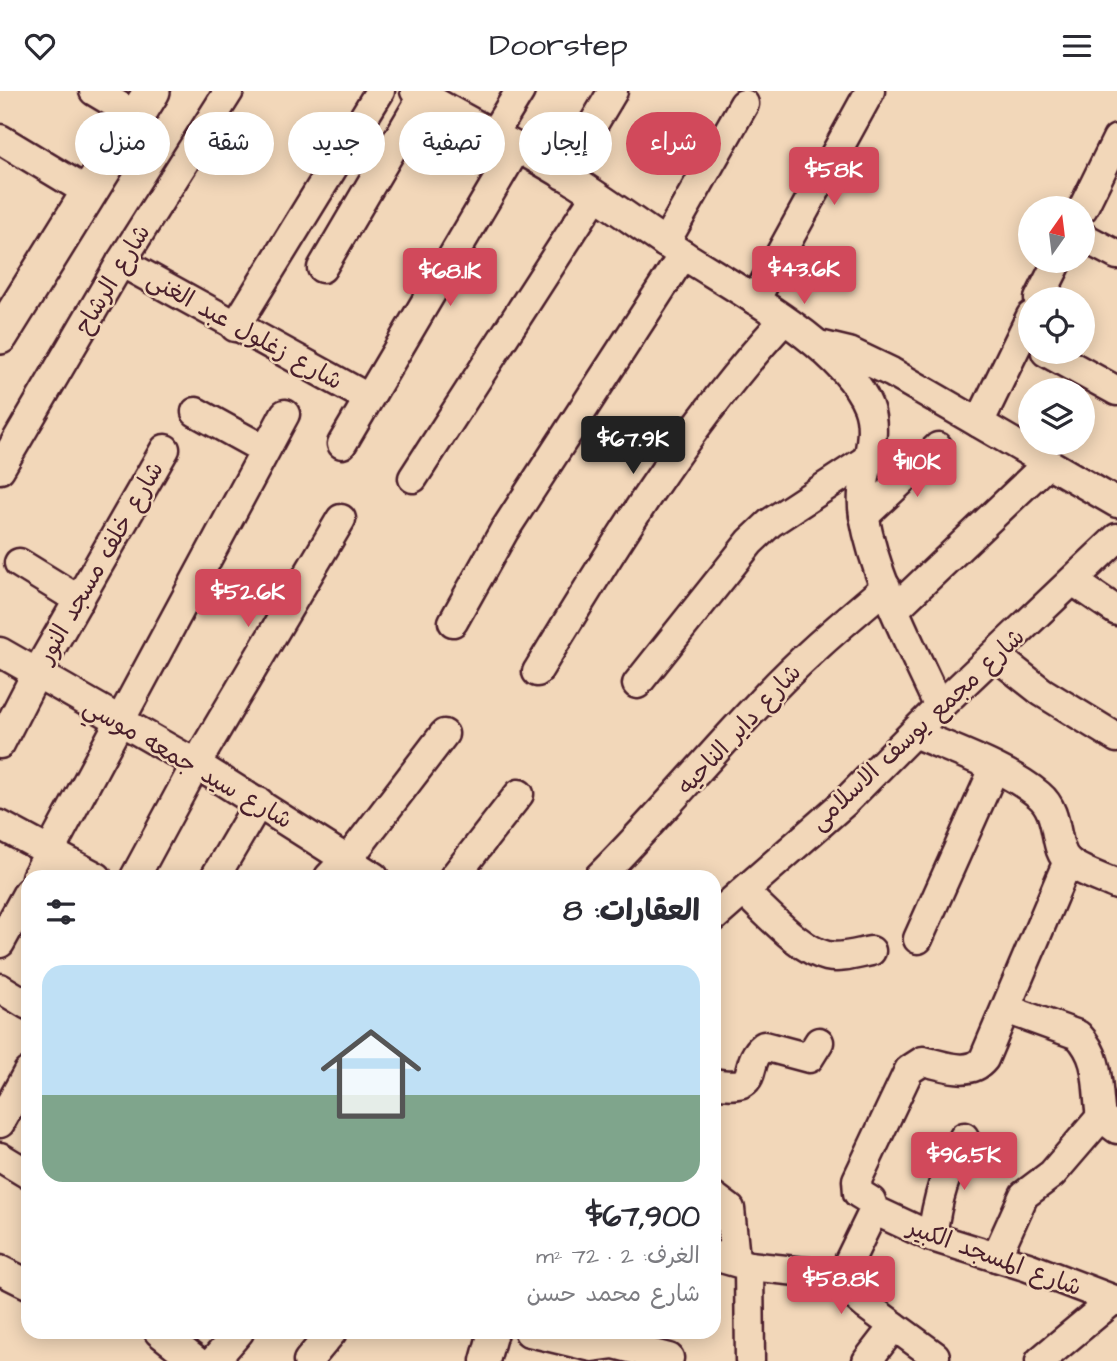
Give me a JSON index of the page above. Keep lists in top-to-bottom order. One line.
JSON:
{"streets":{"street":["شارع الرشاح","شارع زغلول عبد الغنى","شارع خلف مسجد النور","شارع داير الناحيه","شارع مجمع يوسف الاسلامى","شارع سيد جمعه موسي","شارع المسجد الكبير"]},"crossings":[["شارع الرشاح","شارع زغلول عبد الغنى"],["شارع خلف مسجد النور","شارع سيد جمعه موسي"]],"north":"top","page":{"header":"Doorstep","chip":["شراء","إيجار","تصفية","جديد","شقة","منزل"],"price":["$58K","$43.6K","$68.1K","$67.9K","$110K","$52.6K","$96.5K","$58.8K"],"heading":"العقارات: 8","list":[{"name":"$67,900","note":"الغرف: 2 · 72 m² · شارع محمد حسن"}]}}
